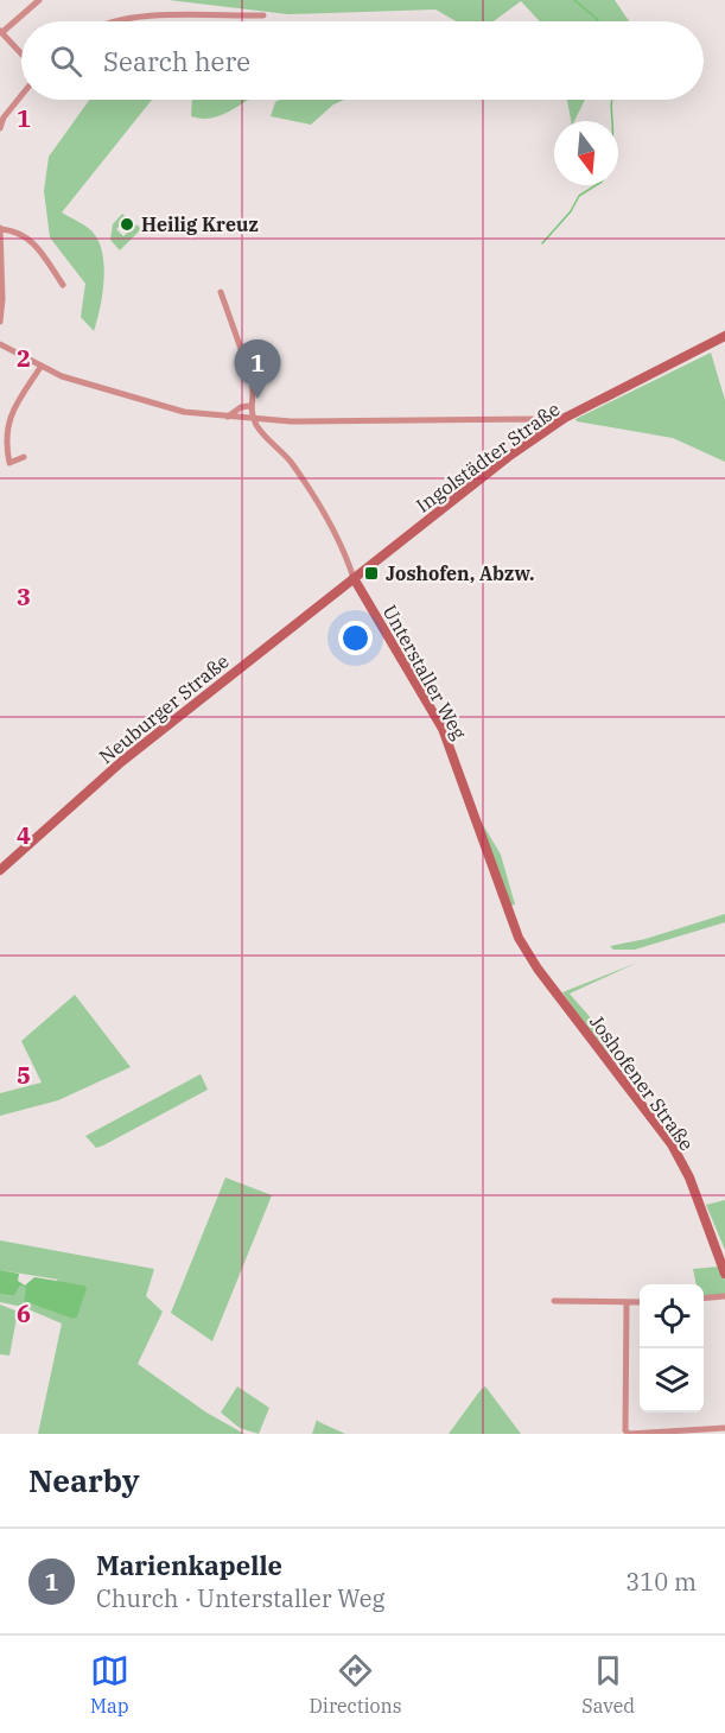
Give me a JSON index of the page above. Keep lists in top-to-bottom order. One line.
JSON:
{"streets":{"main road":["Ingolstädter Straße","Unterstaller Weg","Neuburger Straße","Joshofener Straße"]},"crossings":[["Ingolstädter Straße","Unterstaller Weg"],["Ingolstädter Straße","Neuburger Straße"],["Unterstaller Weg","Neuburger Straße"],["Unterstaller Weg","Joshofener Straße"]],"places":{"other":["Heilig Kreuz"],"transit":["Joshofen, Abzw."]},"north":"bottom","page":{"search":"Search here","pins":"1","heading":"Nearby","list":[{"mark":"1","name":"Marienkapelle","note":"Church · Unterstaller Weg","value":"310 m"}],"nav":["Map","Directions","Saved"]},"grid":{"rows":["1","2","3","4","5","6"]}}
